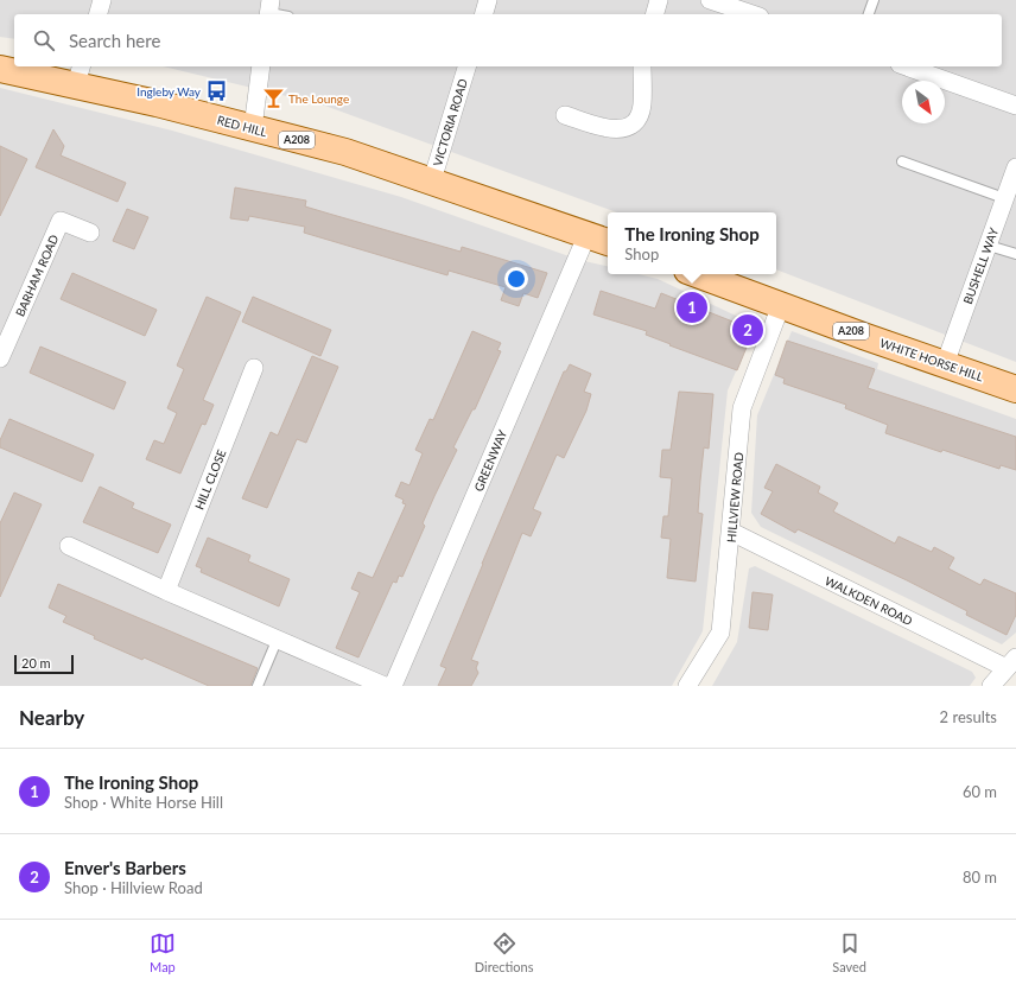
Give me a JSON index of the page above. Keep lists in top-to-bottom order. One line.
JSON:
{"streets":{"main road":["RED HILL","A208","WHITE HORSE HILL"],"street":["VICTORIA ROAD","BUSHELL WAY","BARHAM ROAD","GREENWAY","HILL CLOSE","HILLVIEW ROAD","WALKDEN ROAD"]},"crossings":[["VICTORIA ROAD","RED HILL"],["RED HILL","GREENWAY"],["BUSHELL WAY","WHITE HORSE HILL"],["WHITE HORSE HILL","HILLVIEW ROAD"],["HILLVIEW ROAD","WALKDEN ROAD"]],"places":{"bus stop":["Ingleby Way"],"bar":["The Lounge"]},"scale_bar":"20 m","north":"bottom right","page":{"search":"Search here","popup":["The Ironing Shop","Shop"],"pins":["1","2"],"scale":"20 m","heading":["Nearby","2 results"],"list":[{"mark":"1","name":"The Ironing Shop","note":"Shop · White Horse Hill","value":"60 m"},{"mark":"2","name":"Enver's Barbers","note":"Shop · Hillview Road","value":"80 m"}],"nav":["Map","Directions","Saved"]}}
